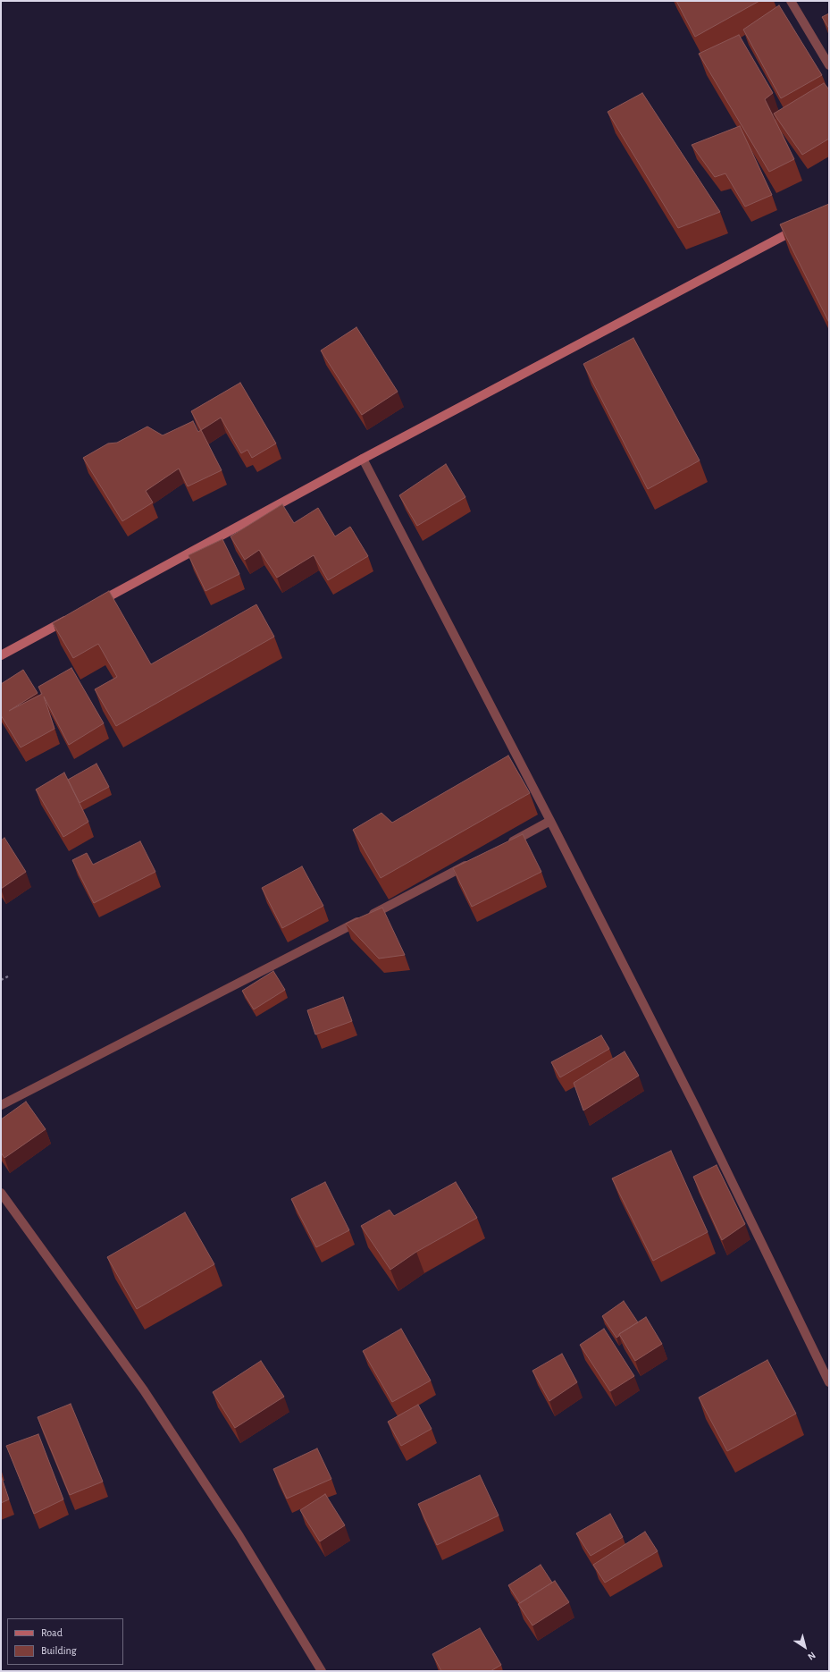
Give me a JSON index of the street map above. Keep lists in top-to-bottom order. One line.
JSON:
{"legend":["Road","Building"],"north":"bottom right"}
